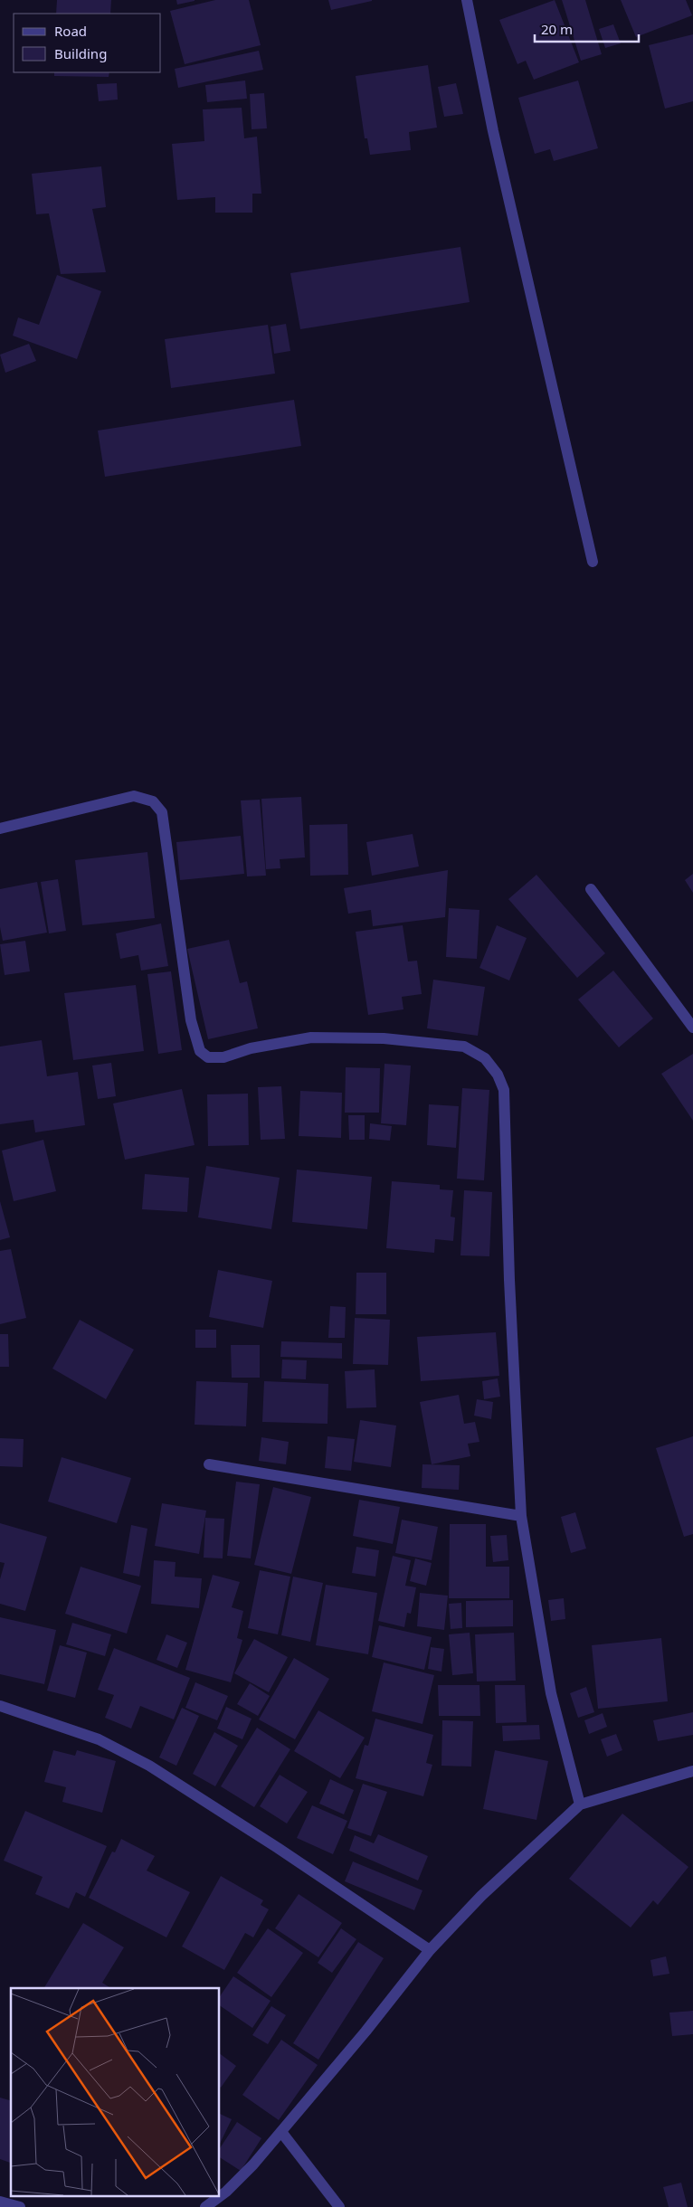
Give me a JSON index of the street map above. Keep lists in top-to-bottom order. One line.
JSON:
{"legend":["Road","Building"],"scale_bar":"20 m"}
